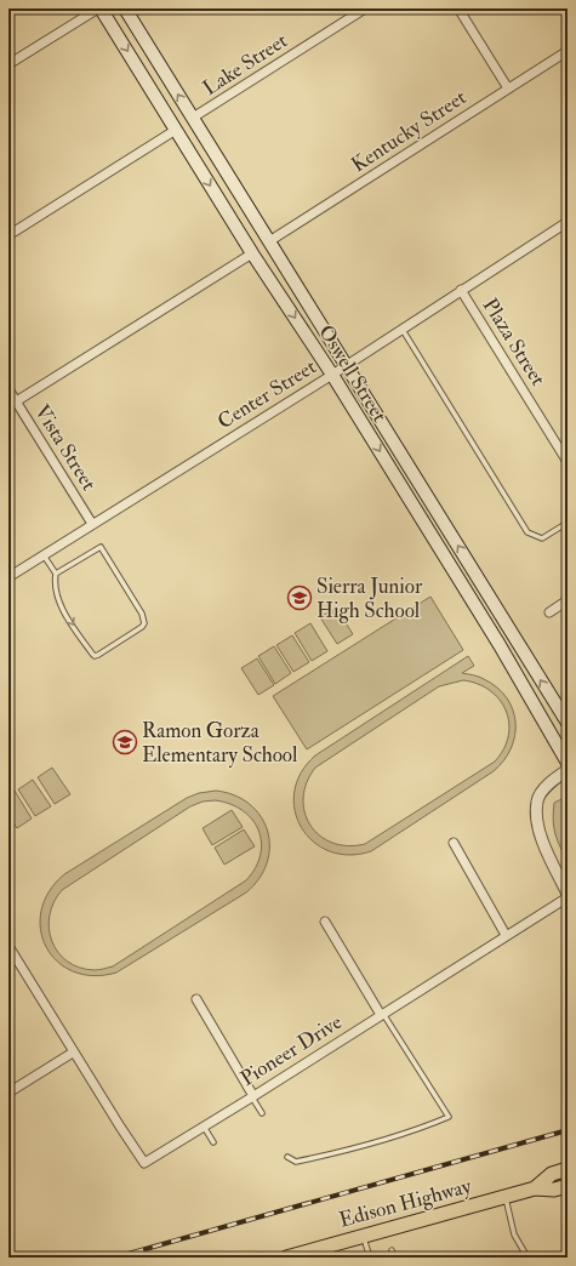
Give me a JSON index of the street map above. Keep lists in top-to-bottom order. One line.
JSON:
{"streets":{"main road":["Oswell Street","Edison Highway"],"street":["Lake Street","Kentucky Street","Plaza Street","Center Street","Vista Street","Pioneer Drive"]},"crossings":[["Lake Street","Oswell Street"],["Kentucky Street","Oswell Street"],["Plaza Street","Center Street"],["Oswell Street","Center Street"],["Center Street","Vista Street"]],"places":{"school or university":["Sierra Junior High School","Ramon Gorza Elementary School"]}}
